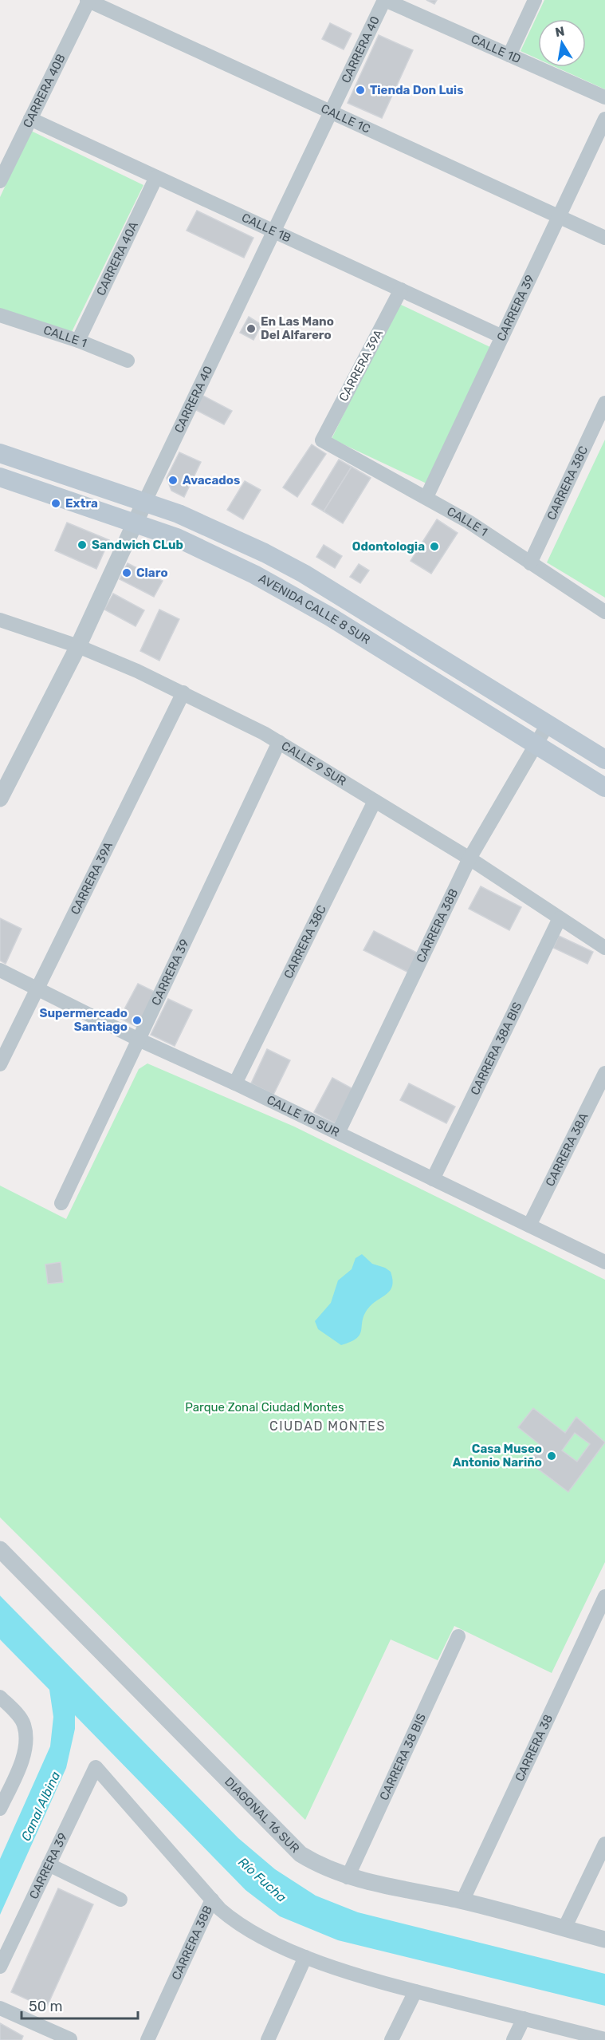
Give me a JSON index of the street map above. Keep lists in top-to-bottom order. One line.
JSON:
{"streets":{"main road":["AVENIDA CALLE 8 SUR"],"street":["CALLE 1D","CARRERA 40","CARRERA 40B","CALLE 1C","CALLE 1B","CARRERA 40A","CARRERA 39","CALLE 1","CARRERA 39A","CARRERA 38C","CALLE 9 SUR","CARRERA 38B","CARRERA 38A BIS","CALLE 10 SUR","CARRERA 38A","CARRERA 38","CARRERA 38 BIS","DIAGONAL 16 SUR"]},"crossings":[["CALLE 1D","CARRERA 40"],["CARRERA 40","CALLE 1C"],["CARRERA 40","CALLE 1B"],["CARRERA 40","AVENIDA CALLE 8 SUR"],["CARRERA 40","CALLE 9 SUR"],["CARRERA 40B","CALLE 1C"],["CARRERA 40B","CALLE 1B"],["CALLE 1C","CARRERA 39"],["CALLE 1B","CARRERA 40A"],["CALLE 1B","CARRERA 39"],["CALLE 1B","CARRERA 39A"],["CARRERA 40A","CALLE 1"],["CARRERA 39","CALLE 1"],["CARRERA 39","CALLE 9 SUR"],["CARRERA 39","CARRERA 38B"],["CARRERA 39","CALLE 10 SUR"],["CALLE 1","CARRERA 39A"],["CALLE 1","CARRERA 38C"],["CARRERA 39A","CALLE 9 SUR"],["CARRERA 39A","CALLE 10 SUR"],["CARRERA 38C","CALLE 9 SUR"],["CARRERA 38C","CALLE 10 SUR"],["AVENIDA CALLE 8 SUR","CARRERA 38B"],["CALLE 9 SUR","CARRERA 38B"],["CALLE 9 SUR","CARRERA 38A BIS"],["CARRERA 38B","CALLE 10 SUR"],["CARRERA 38A BIS","CALLE 10 SUR"],["CALLE 10 SUR","CARRERA 38A"],["CARRERA 38","DIAGONAL 16 SUR"],["CARRERA 38 BIS","DIAGONAL 16 SUR"]],"districts":["CIUDAD MONTES"],"water":["Canal Albina","Río Fucha"],"parks":["Parque Zonal Ciudad Montes"],"places":["Tienda Don Luis","En Las Mano Del Alfarero","Avacados","Extra","Sandwich CLub","Odontologia","Claro","Supermercado Santiago","Casa Museo Antonio Nariño"],"scale_bar":"50 m","north":"top"}
